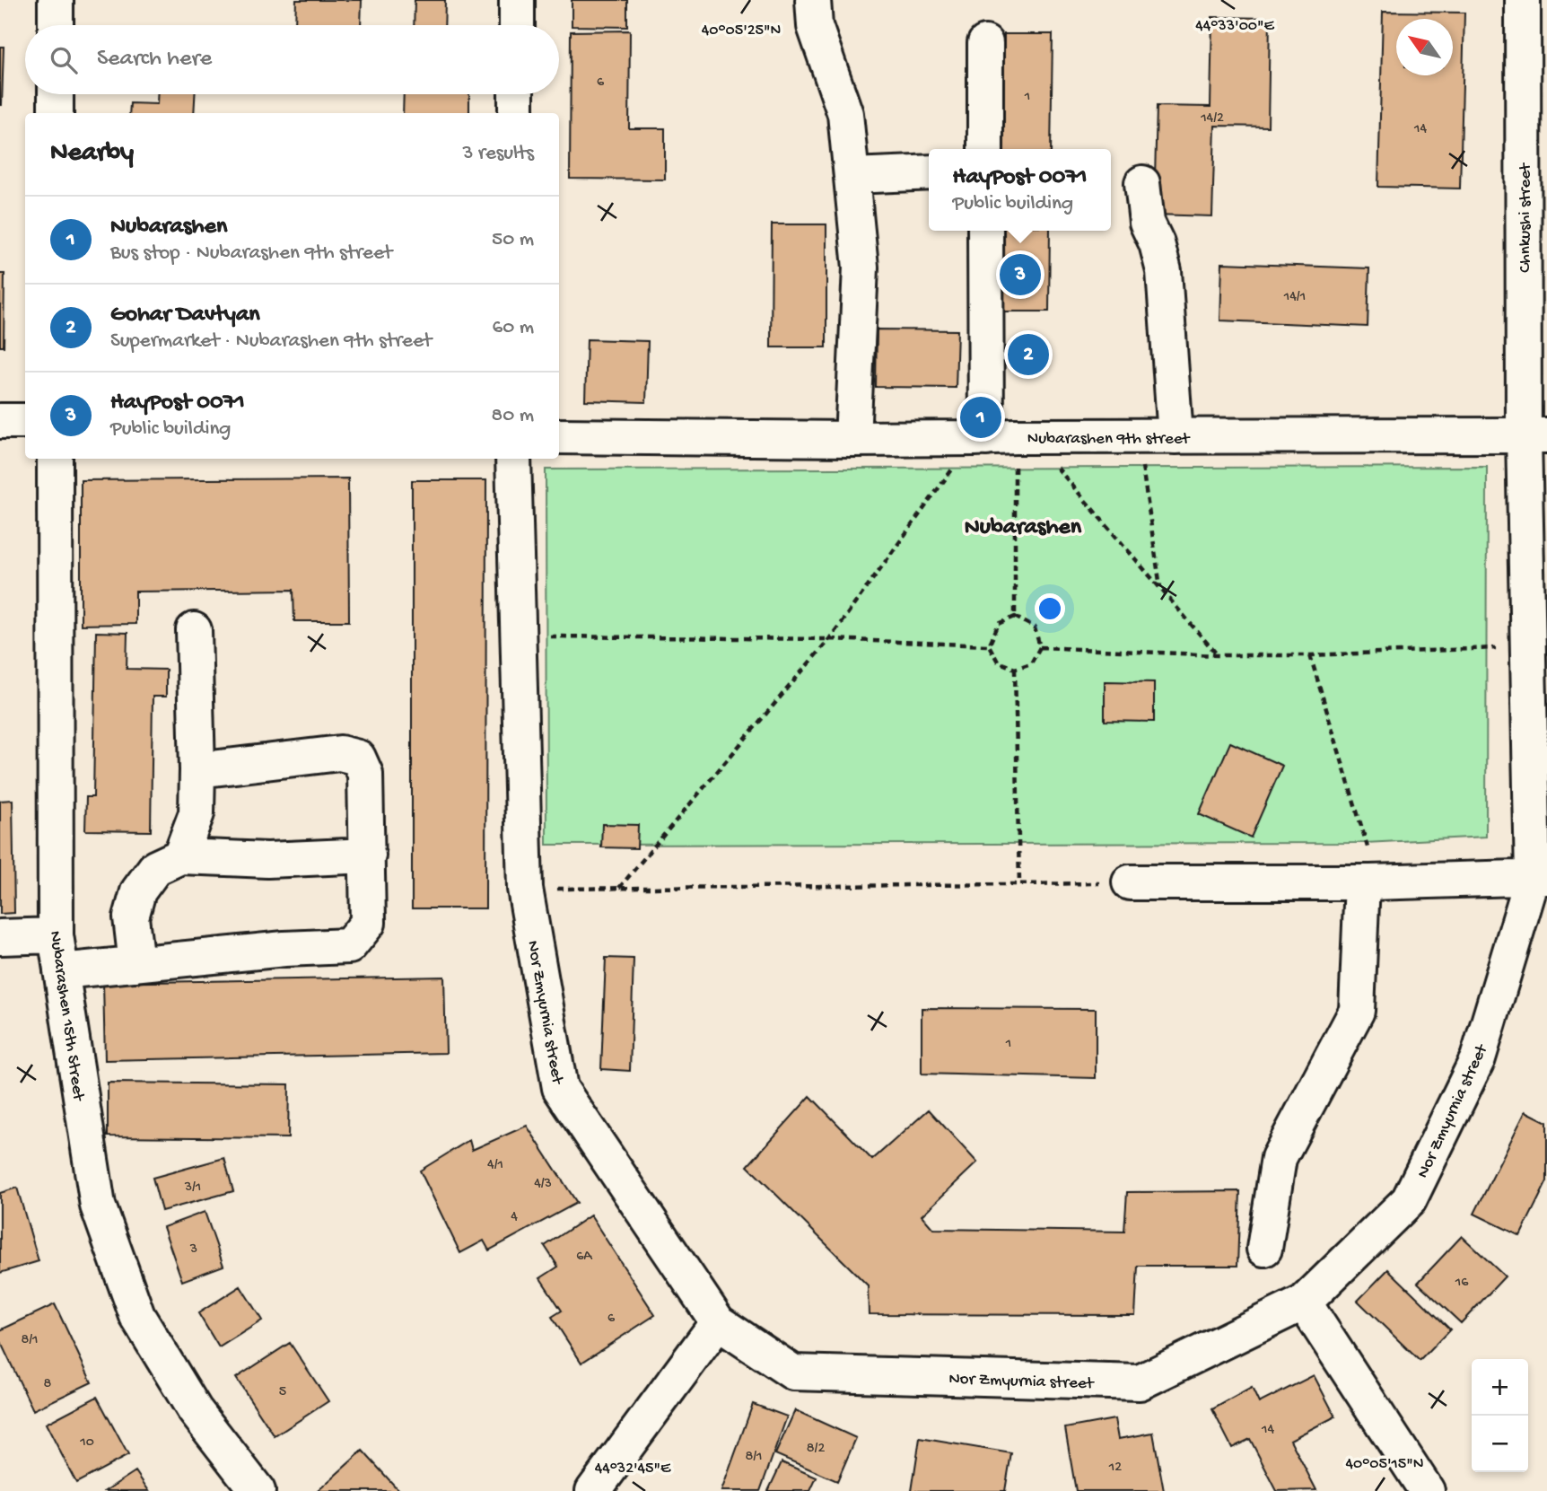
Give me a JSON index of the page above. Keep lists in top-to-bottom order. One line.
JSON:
{"streets":{"street":["Chnkushi street","Nubarashen 9th street","Nor Zmyurnia street","Nubarashen 15th Street"]},"crossings":[["Chnkushi street","Nubarashen 9th street"],["Chnkushi street","Nor Zmyurnia street"],["Nubarashen 9th street","Nor Zmyurnia street"]],"districts":["Nubarashen"],"house_numbers":["6","1","14/2","14","14/1","1","4/1","4/3","3/1","4","3","6A","16","6","8/1","8","5","14","10","8/2","8/1","12"],"north":"top left","page":{"search":"Search here","heading":["Nearby","3 results"],"popup":["HayPost 0071","Public building"],"list":[{"mark":"1","name":"Nubarashen","note":"Bus stop · Nubarashen 9th street","value":"50 m"},{"mark":"2","name":"Gohar Davtyan","note":"Supermarket · Nubarashen 9th street","value":"60 m"},{"mark":"3","name":"HayPost 0071","note":"Public building","value":"80 m"}],"pins":["3","2","1"],"map_buttons":["+","−"]},"coordinates":["44°33'00\"E","40°05'25\"N","40°05'15\"N","44°32'45\"E"]}
